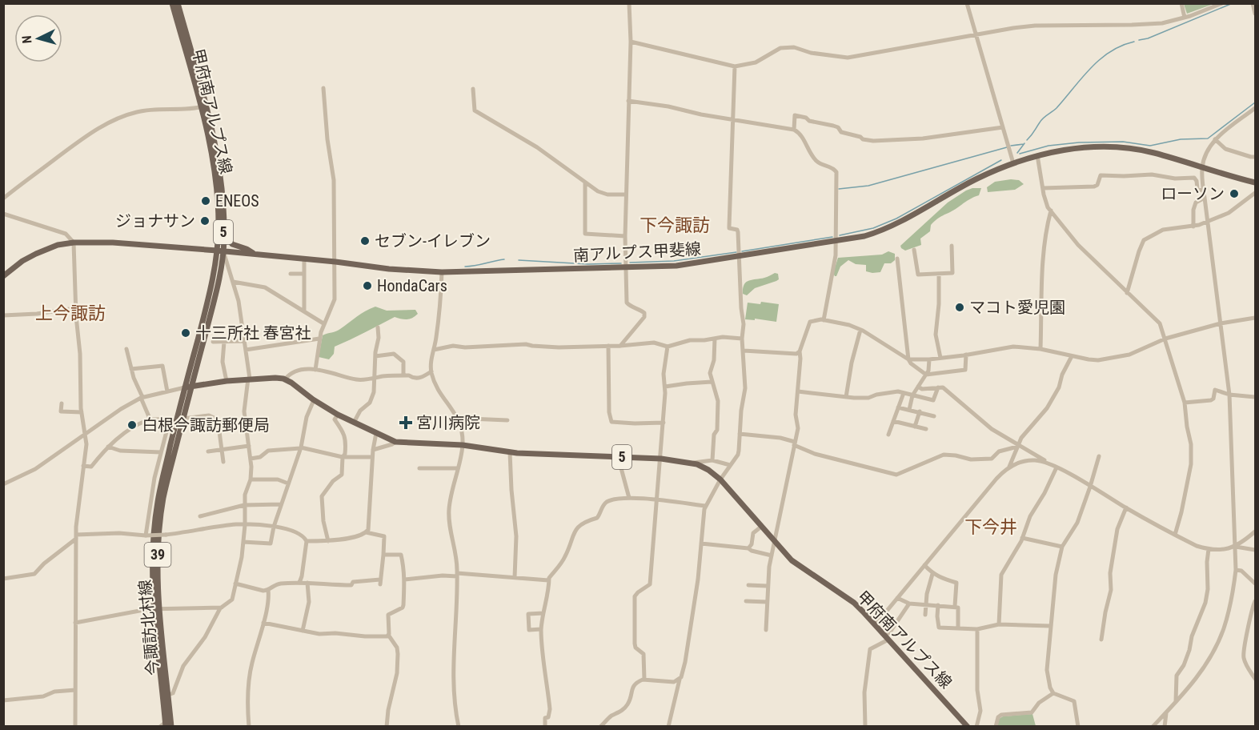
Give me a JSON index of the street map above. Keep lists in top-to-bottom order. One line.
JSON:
{"streets":{"main road":["甲府南アルプス線","5","南アルプス甲斐線","39","今諏訪北村線"]},"crossings":[["甲府南アルプス線","南アルプス甲斐線"],["甲府南アルプス線","今諏訪北村線"]],"districts":["下今諏訪","上今諏訪","下今井"],"places":{"other":["ローソン","ENEOS","ジョナサン","セブン-イレブン","HondaCars","マコト愛児園","十三所社 春宮社","白根今諏訪郵便局"],"health":["宮川病院"]},"north":"left"}
